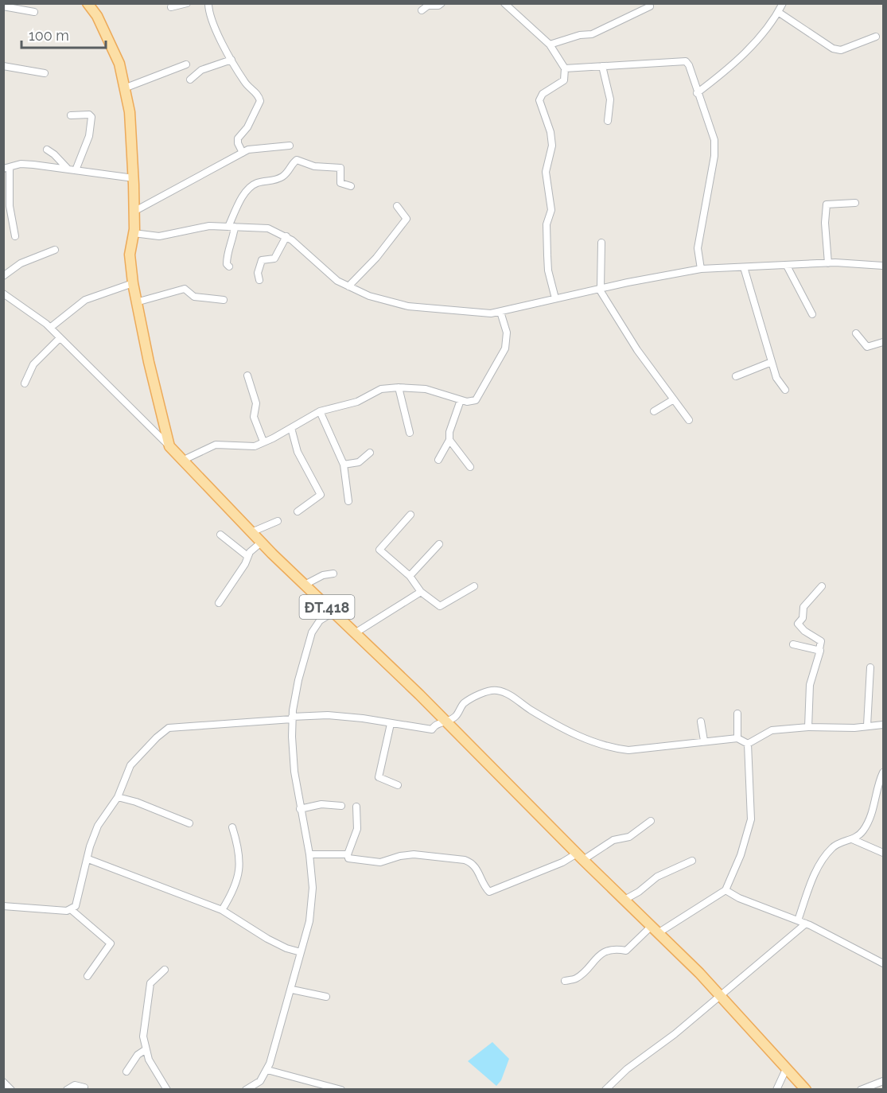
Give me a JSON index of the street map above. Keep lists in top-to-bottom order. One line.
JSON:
{"streets":{"main road":["ĐT.418"]},"scale_bar":"100 m"}
